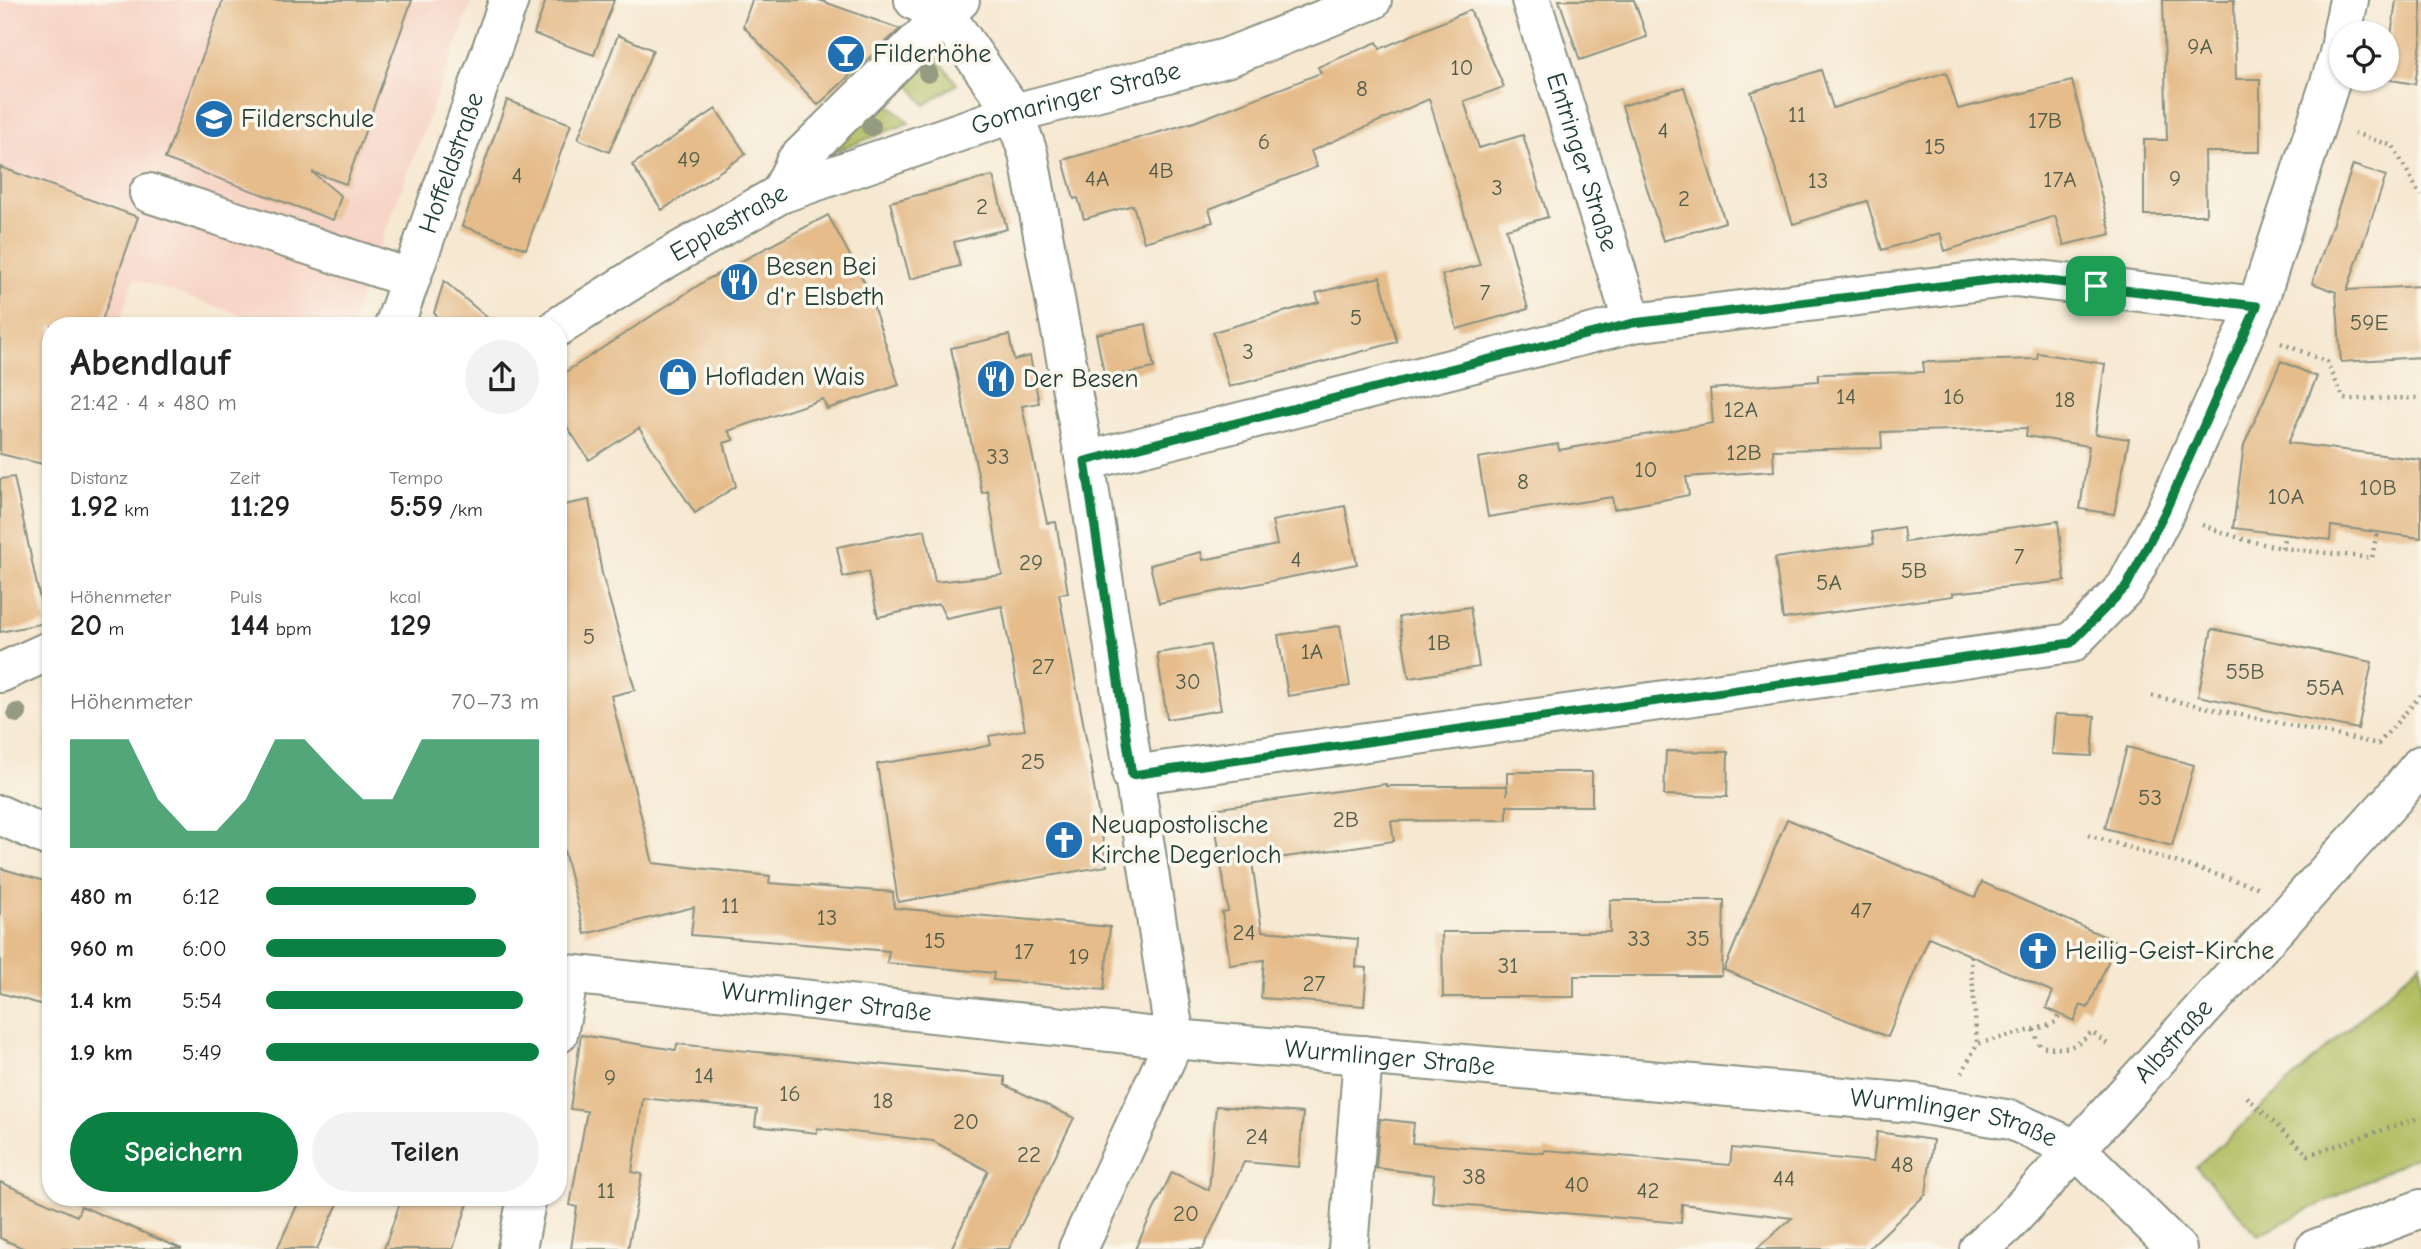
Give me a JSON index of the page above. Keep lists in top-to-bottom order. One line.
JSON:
{"streets":{"street":["Gomaringer Straße","Entringer Straße","Hoffeldstraße","Epplestraße","Wurmlinger Straße","Albstraße"]},"crossings":[["Gomaringer Straße","Epplestraße"],["Wurmlinger Straße","Albstraße"]],"places":{"bar":["Filderhöhe"],"school or university":["Filderschule"],"restaurant":["Besen Bei d'r Elsbeth","Der Besen"],"shop":["Hofladen Wais"],"church":["Neuapostolische Kirche Degerloch","Heilig-Geist-Kirche"]},"house_numbers":["9A","10","8","11","17B","4","6","15","49","4B","4","4A","9","17A","13","3","2","2","7","5","59E","3","14","16","18","12A","12B","33","10","8","10B","10A","7","4","29","5B","5A","5","1B","1A","27","55B","30","55A","25","53","2B","11","47","13","24","33","35","15","17","19","31","27","14","9","16","18","20","24","22","48","38","44","40","11","42","20"],"page":{"heading":["Abendlauf","21:42 · 4 × 480 m"],"stats":[["Distanz","1.92 km"],["Zeit","11:29"],["Tempo","5:59 /km"],["Höhenmeter","20 m"],["Puls","144 bpm"],["kcal","129"]],"chart":["Höhenmeter","70–73 m"],"list":[{"name":"480 m","note":"6:12"},{"name":"960 m","note":"6:00"},{"name":"1.4 km","note":"5:54"},{"name":"1.9 km","note":"5:49"}],"buttons":["Speichern","Teilen"]}}
